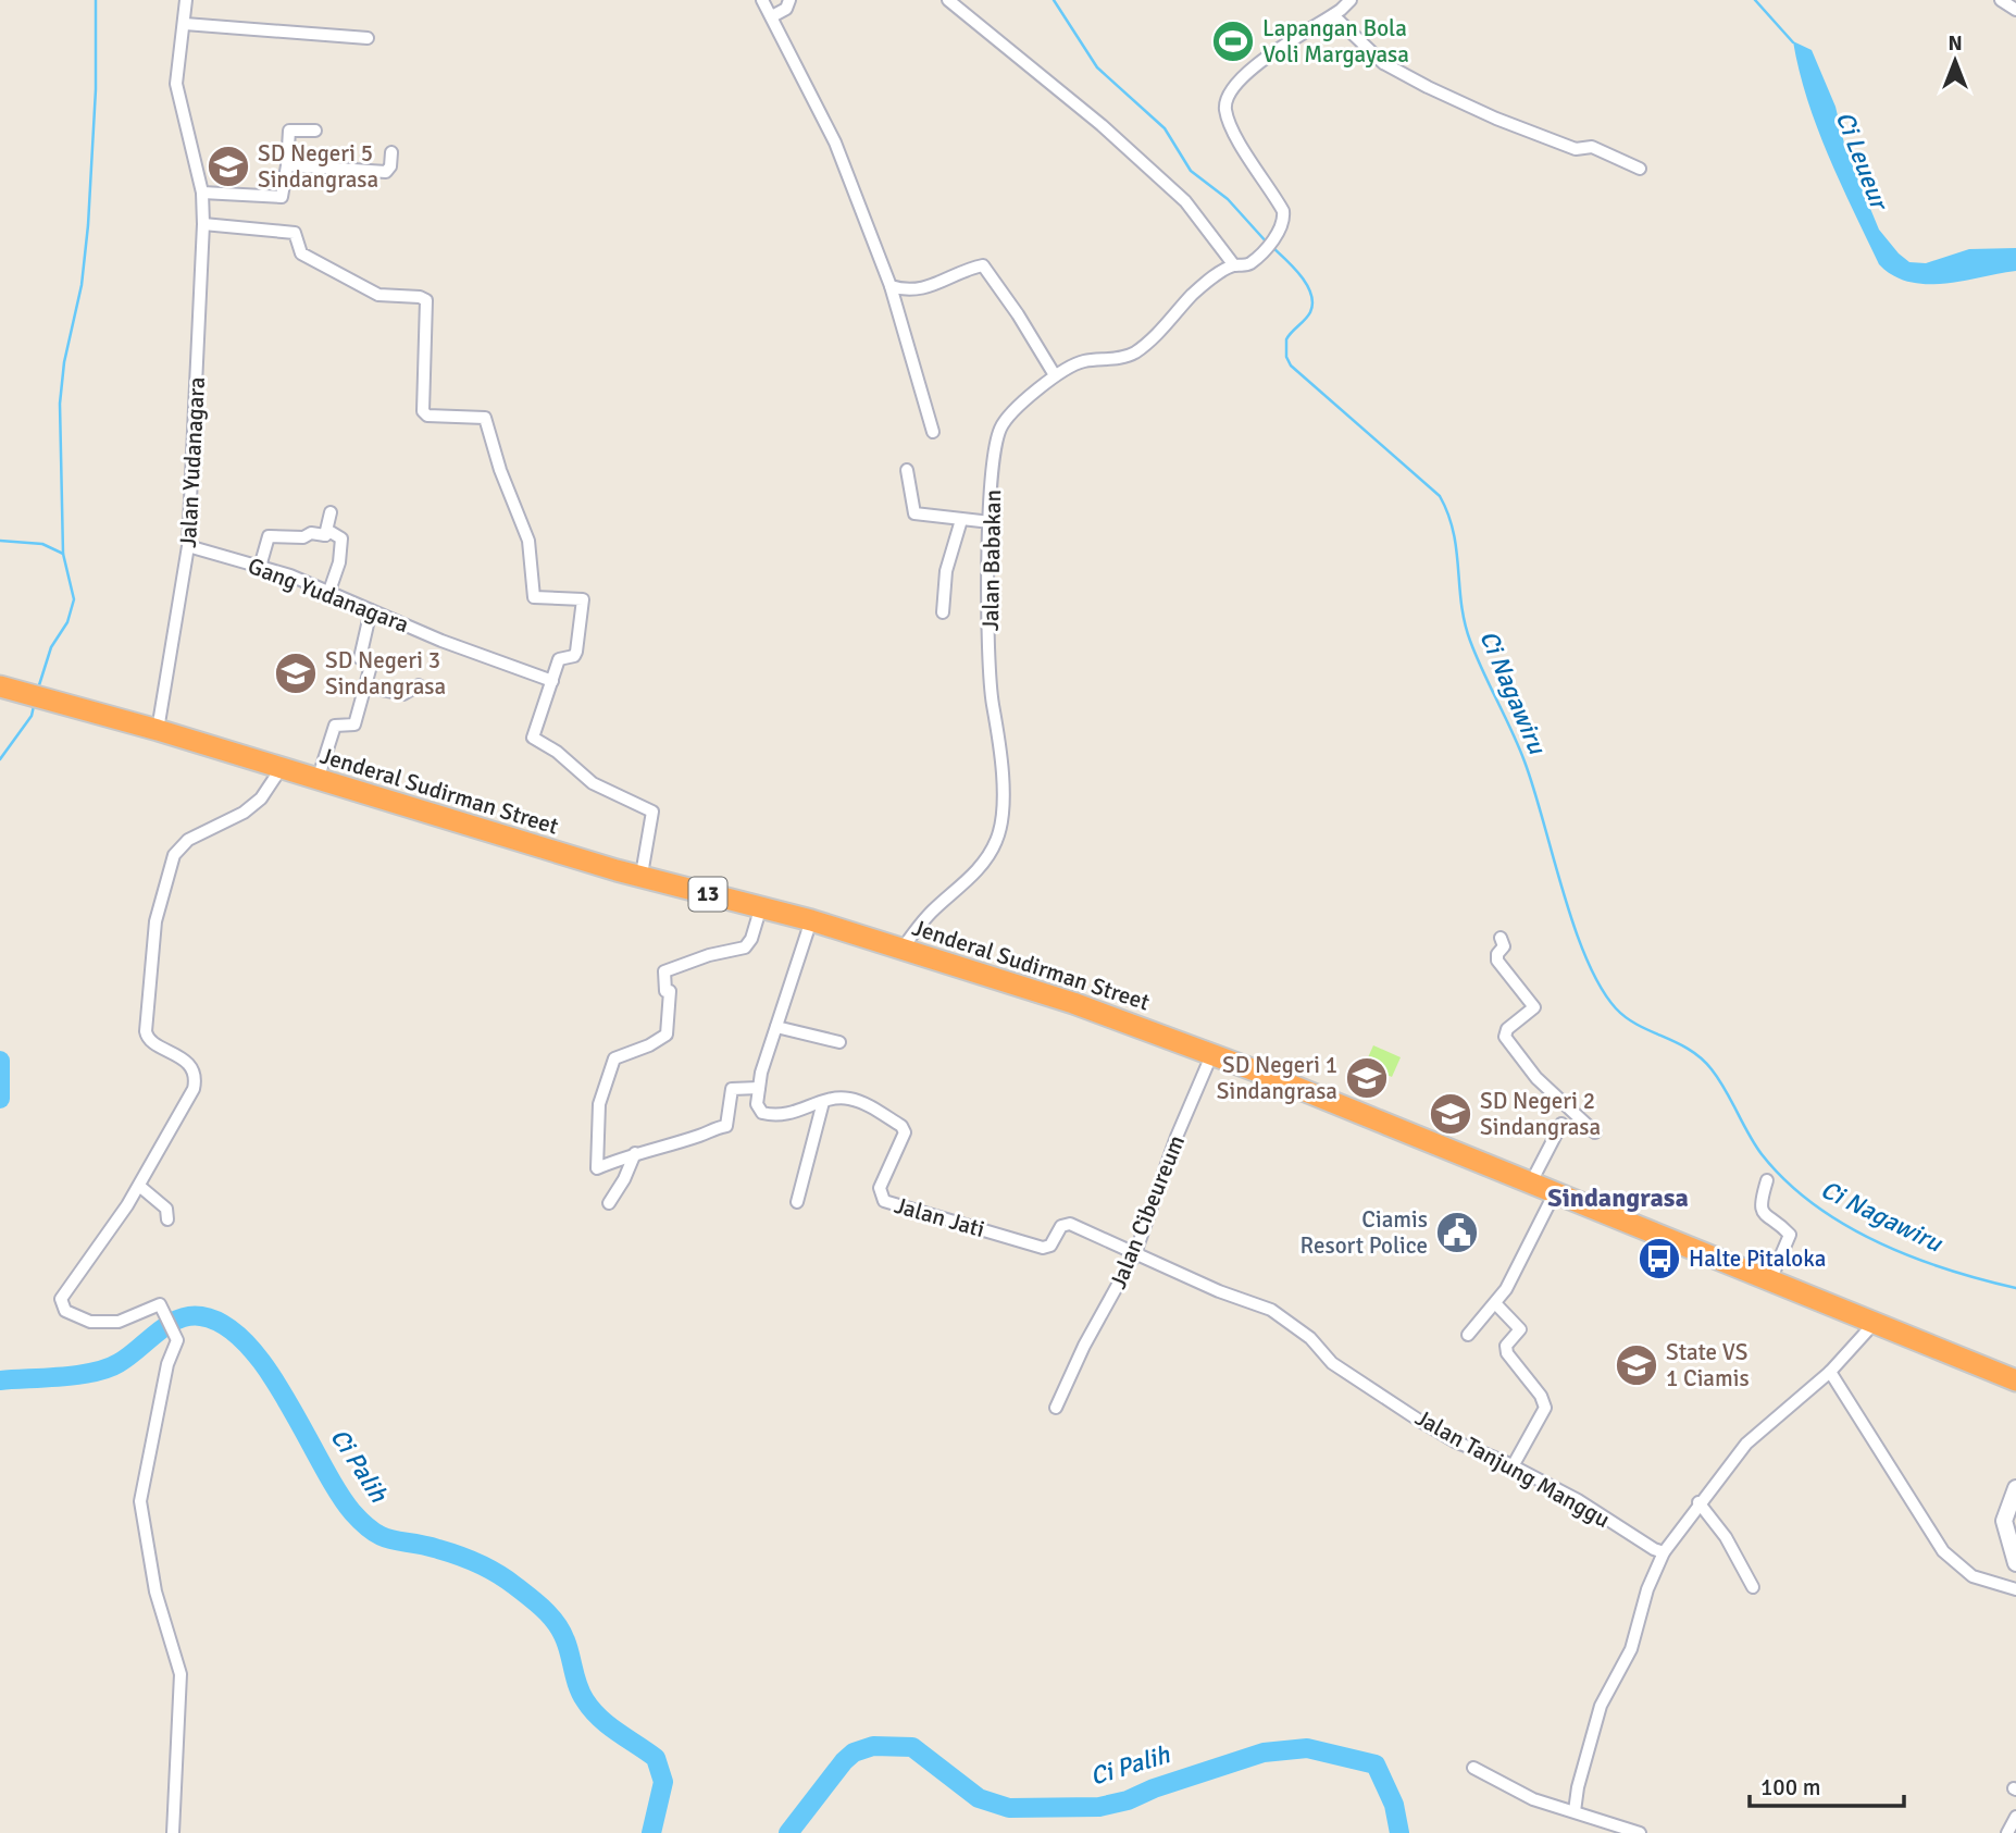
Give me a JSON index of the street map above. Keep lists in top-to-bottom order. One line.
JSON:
{"streets":{"highway":["Jenderal Sudirman Street","13"],"street":["Jalan Yudanagara","Jalan Babakan","Gang Yudanagara","Jalan Cibeureum","Jalan Jati","Jalan Tanjung Manggu"]},"crossings":[["Jalan Yudanagara","Gang Yudanagara"],["Jalan Yudanagara","Jenderal Sudirman Street"],["Jalan Babakan","Jenderal Sudirman Street"],["Jenderal Sudirman Street","Jalan Cibeureum"],["Jalan Cibeureum","Jalan Jati"],["Jalan Cibeureum","Jalan Tanjung Manggu"],["Jalan Jati","Jalan Tanjung Manggu"]],"districts":["Sindangrasa"],"water":["Ci Leueur","Ci Nagawiru","Ci Palih"],"places":{"sports":["Lapangan Bola Voli Margayasa"],"school or university":["SD Negeri 5 Sindangrasa","SD Negeri 3 Sindangrasa","SD Negeri 1 Sindangrasa","SD Negeri 2 Sindangrasa","State VS 1 Ciamis"],"public building":["Ciamis Resort Police"],"bus stop":["Halte Pitaloka"]},"scale_bar":"100 m","north":"top"}
